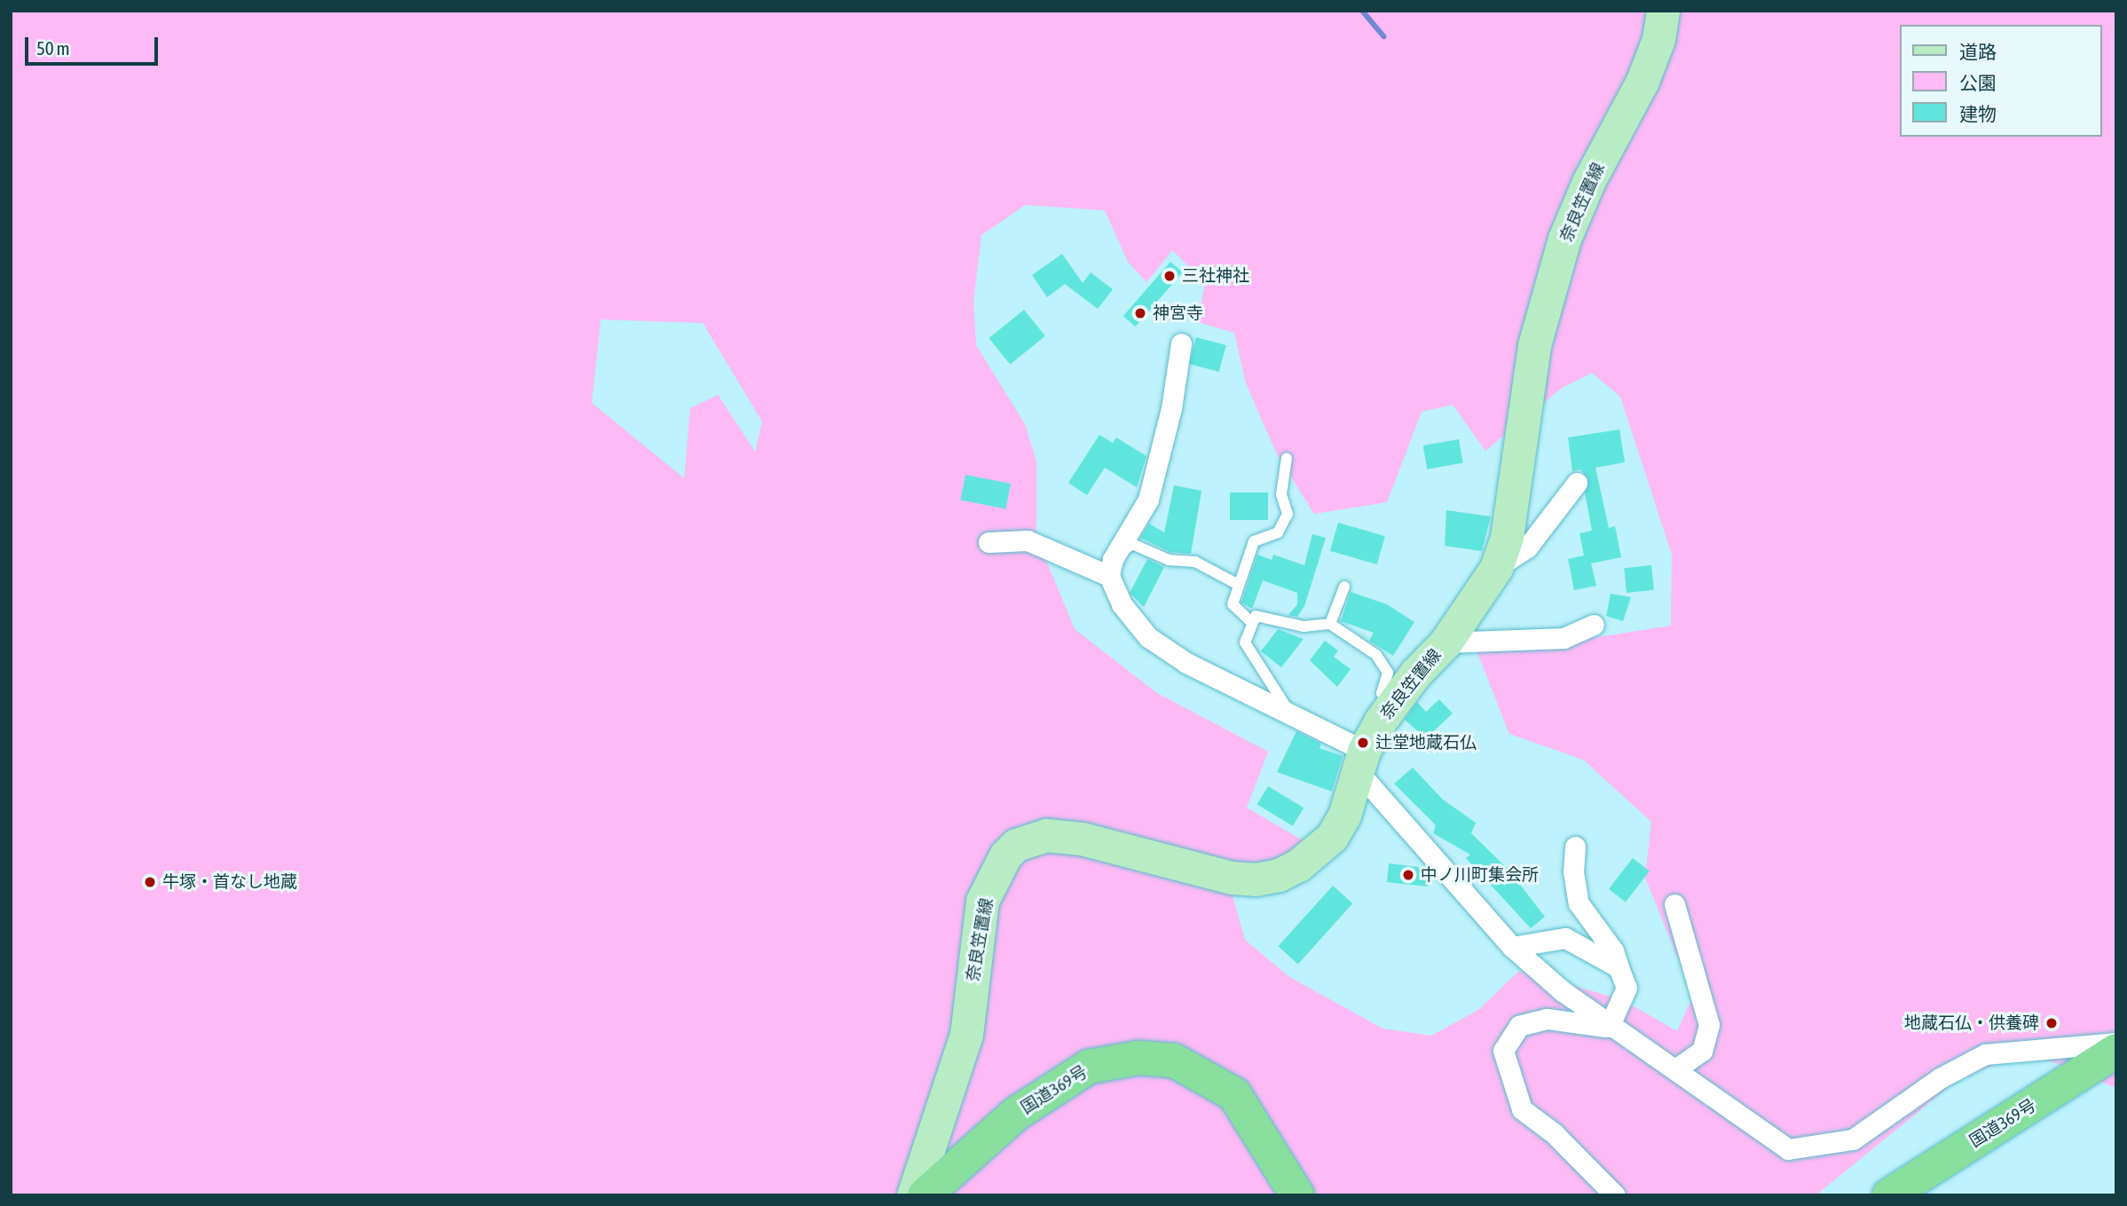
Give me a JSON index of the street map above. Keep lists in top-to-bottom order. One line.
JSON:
{"streets":{"highway":["国道369号"],"main road":["奈良笠置線"]},"places":["三社神社","神宮寺","辻堂地蔵石仏","中ノ川町集会所","牛塚・首なし地蔵","地蔵石仏・供養碑"],"legend":["道路","公園","建物"],"scale_bar":"50 m"}
